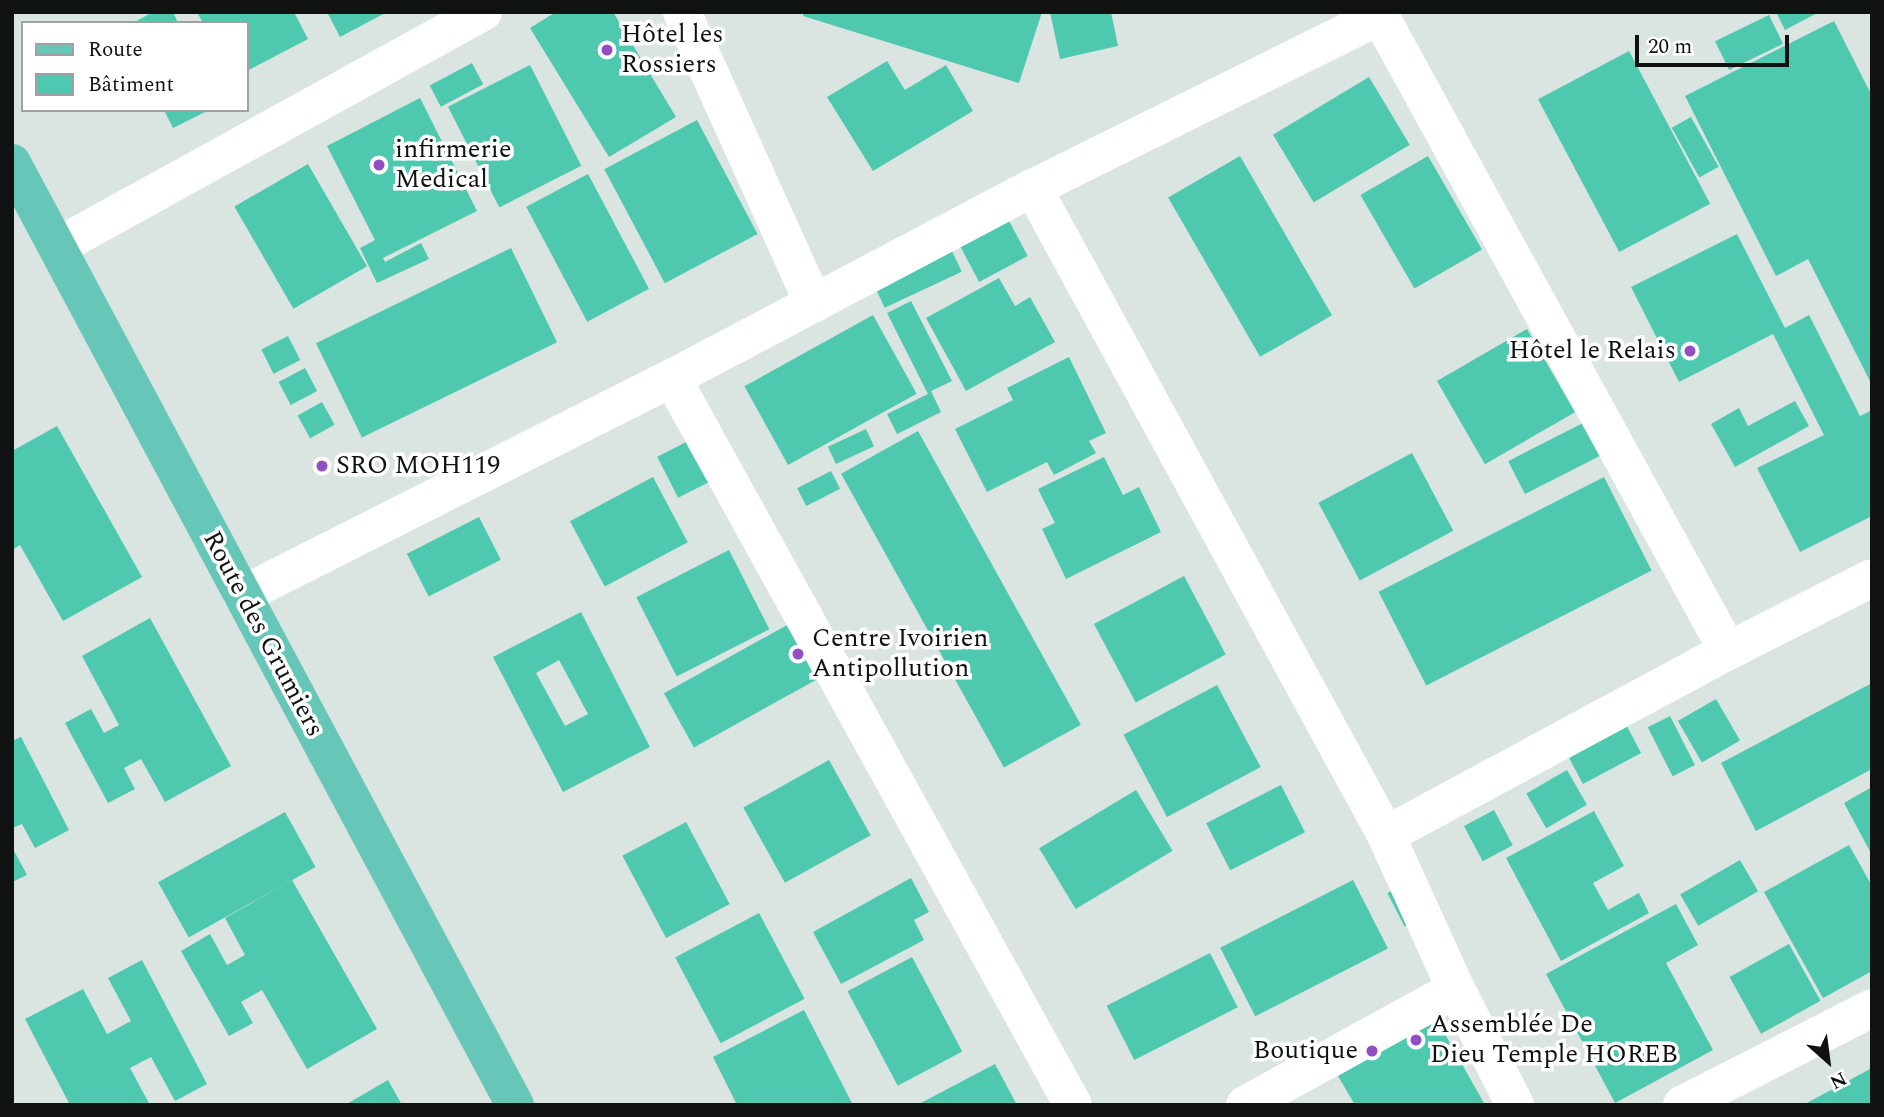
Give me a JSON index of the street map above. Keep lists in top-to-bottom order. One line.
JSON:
{"streets":{"main road":["Route des Grumiers"]},"places":["Hôtel les Rossiers","infirmerie Medical","Hôtel le Relais","SRO MOH119","Centre Ivoirien Antipollution","Assemblée De Dieu Temple HOREB","Boutique"],"legend":["Route","Bâtiment"],"scale_bar":"20 m","north":"bottom right"}
